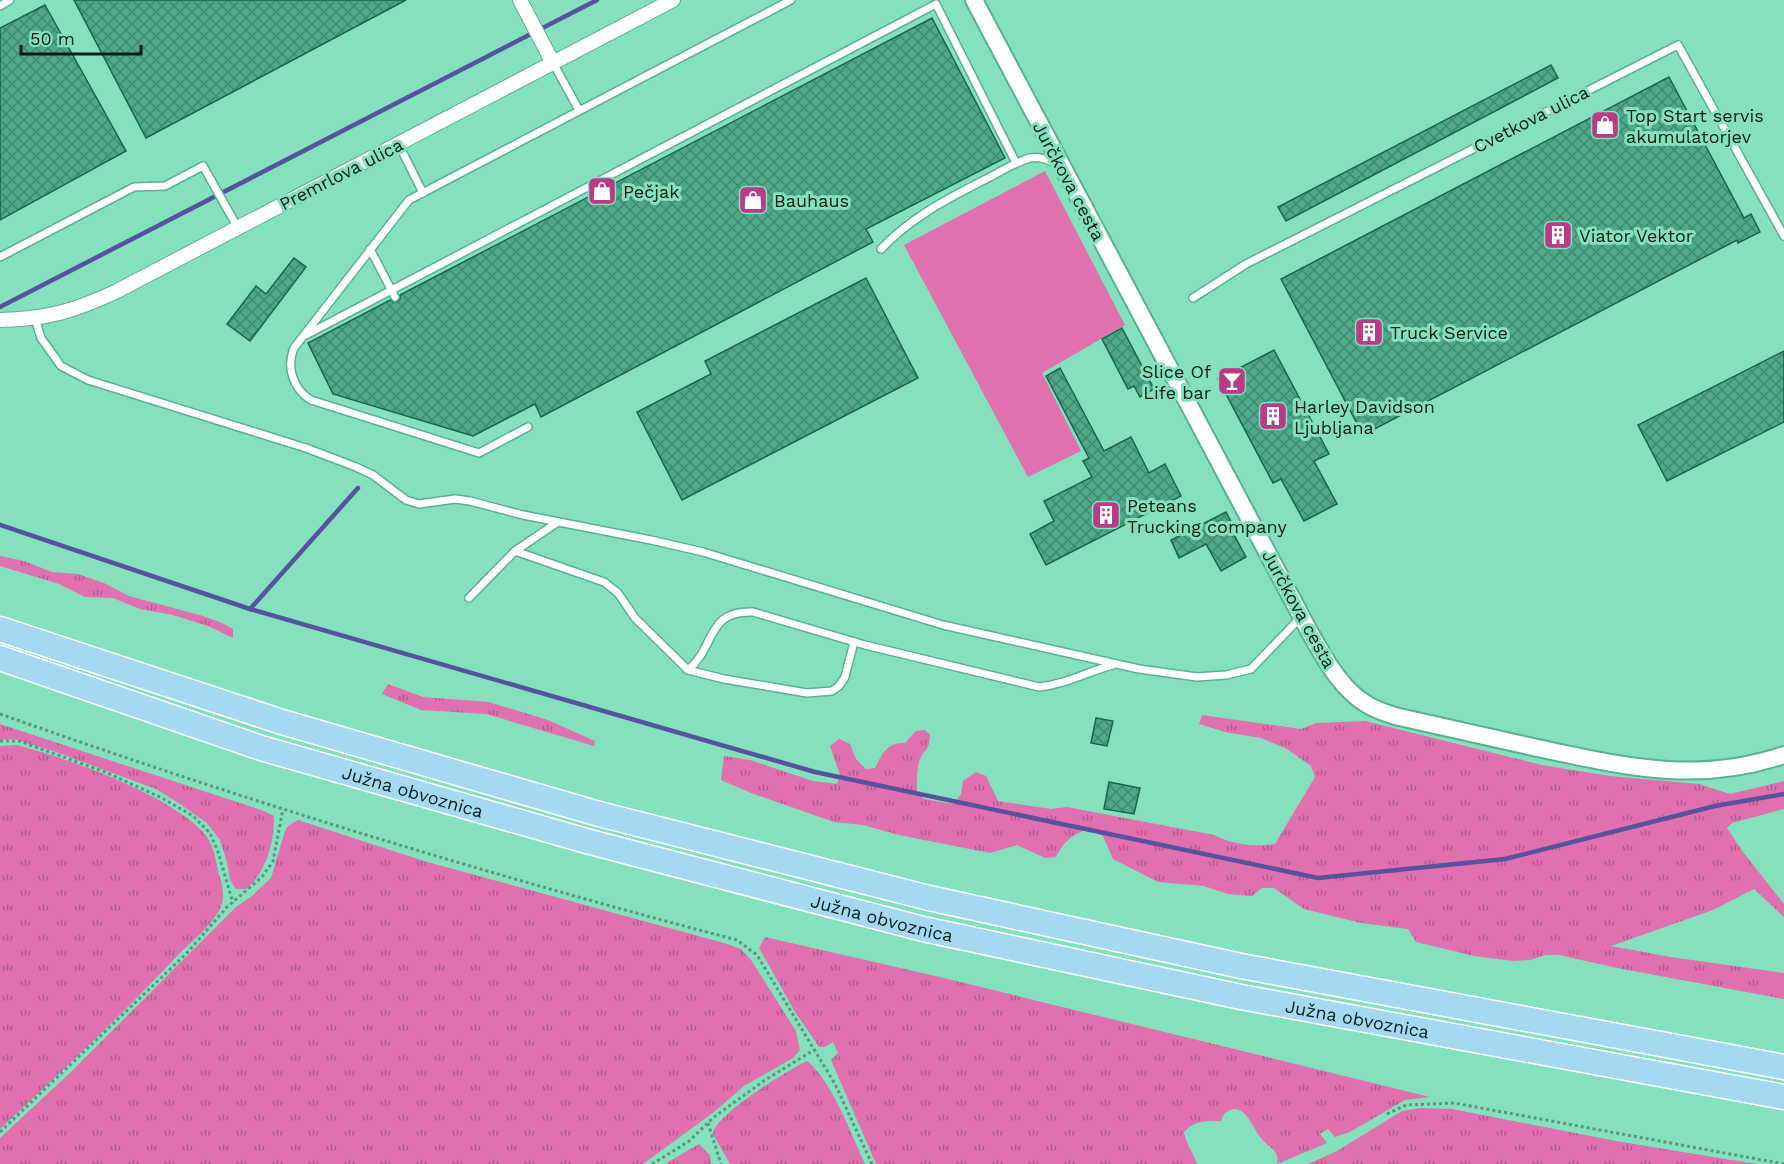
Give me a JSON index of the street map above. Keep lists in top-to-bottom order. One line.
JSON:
{"streets":{"highway":["Južna obvoznica"],"street":["Premrlova ulica","Jurčkova cesta"],"lane":["Cvetkova ulica"]},"places":{"shop":["Top Start servis akumulatorjev","Pečjak","Bauhaus"],"building":["Viator Vektor","Truck Service","Harley Davidson Ljubljana","Peteans Trucking company"],"bar":["Slice Of Life bar"]},"scale_bar":"50 m"}
